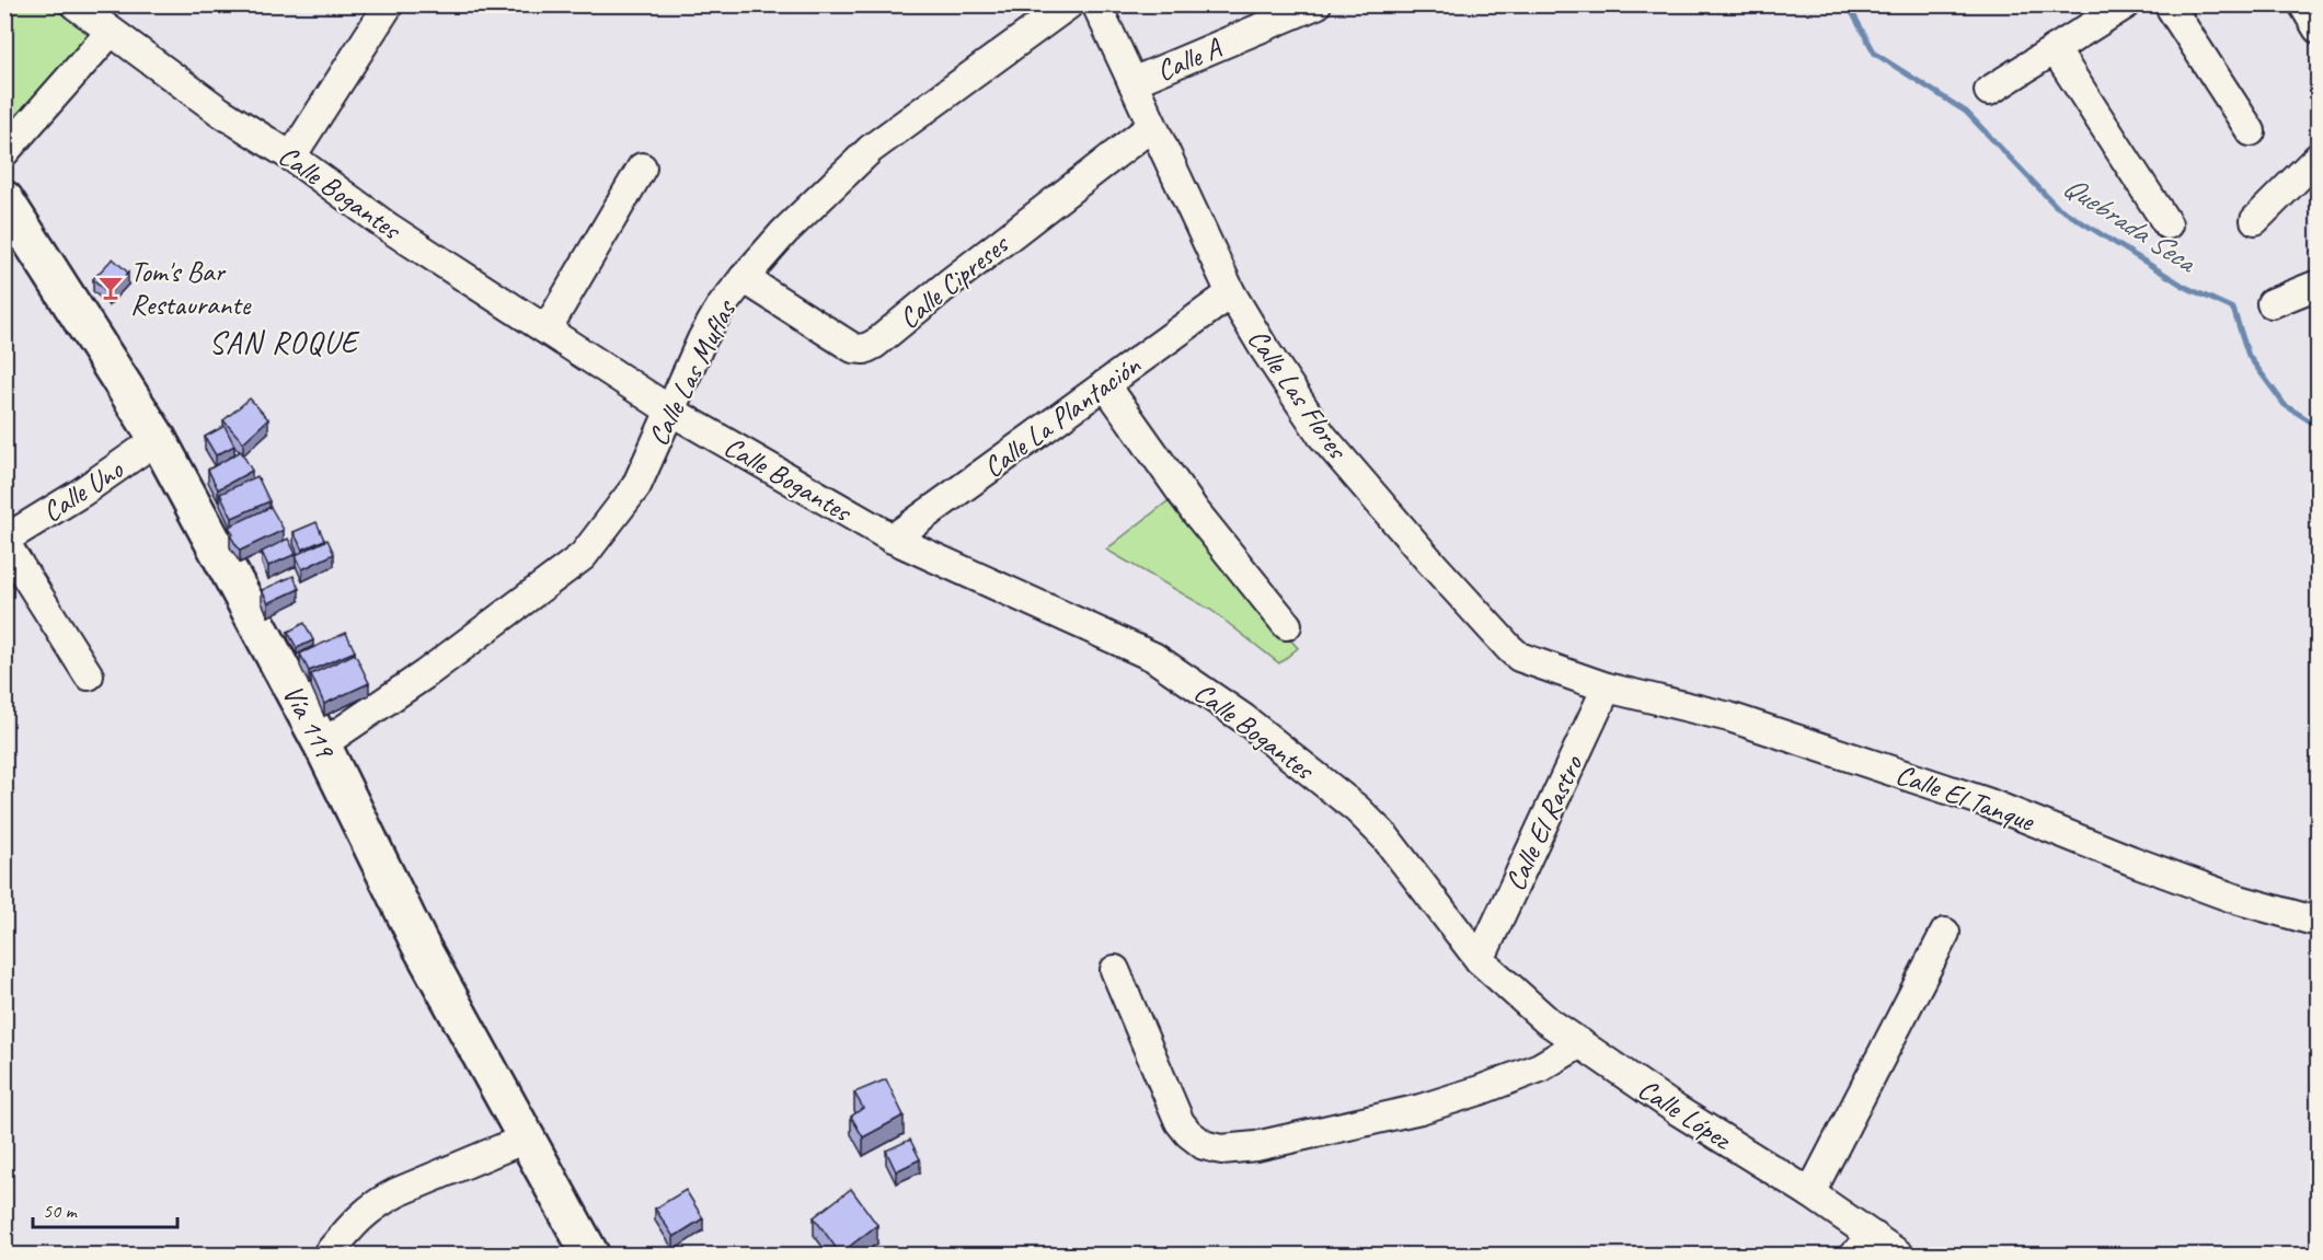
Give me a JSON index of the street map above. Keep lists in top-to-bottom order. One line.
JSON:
{"streets":{"main road":["Vía 119"],"street":["Calle A","Calle Bogantes","Calle Cipreses","Calle Las Muflas","Calle Las Flores","Calle La Plantación","Calle Uno","Calle El Tanque","Calle El Rastro","Calle López"]},"crossings":[["Calle A","Calle Las Flores"],["Calle Bogantes","Calle Las Muflas"],["Calle Bogantes","Calle La Plantación"],["Calle Bogantes","Calle El Rastro"],["Calle Bogantes","Calle López"],["Calle Cipreses","Calle Las Muflas"],["Calle Cipreses","Calle Las Flores"],["Calle Las Muflas","Vía 119"],["Calle Las Flores","Calle La Plantación"],["Calle Las Flores","Calle El Tanque"],["Calle Las Flores","Calle El Rastro"],["Calle Uno","Vía 119"],["Calle El Tanque","Calle El Rastro"],["Calle El Rastro","Calle López"]],"districts":["SAN ROQUE"],"water":["Quebrada Seca"],"places":{"bar":["Tom's Bar Restaurante"]},"scale_bar":"50 m"}
